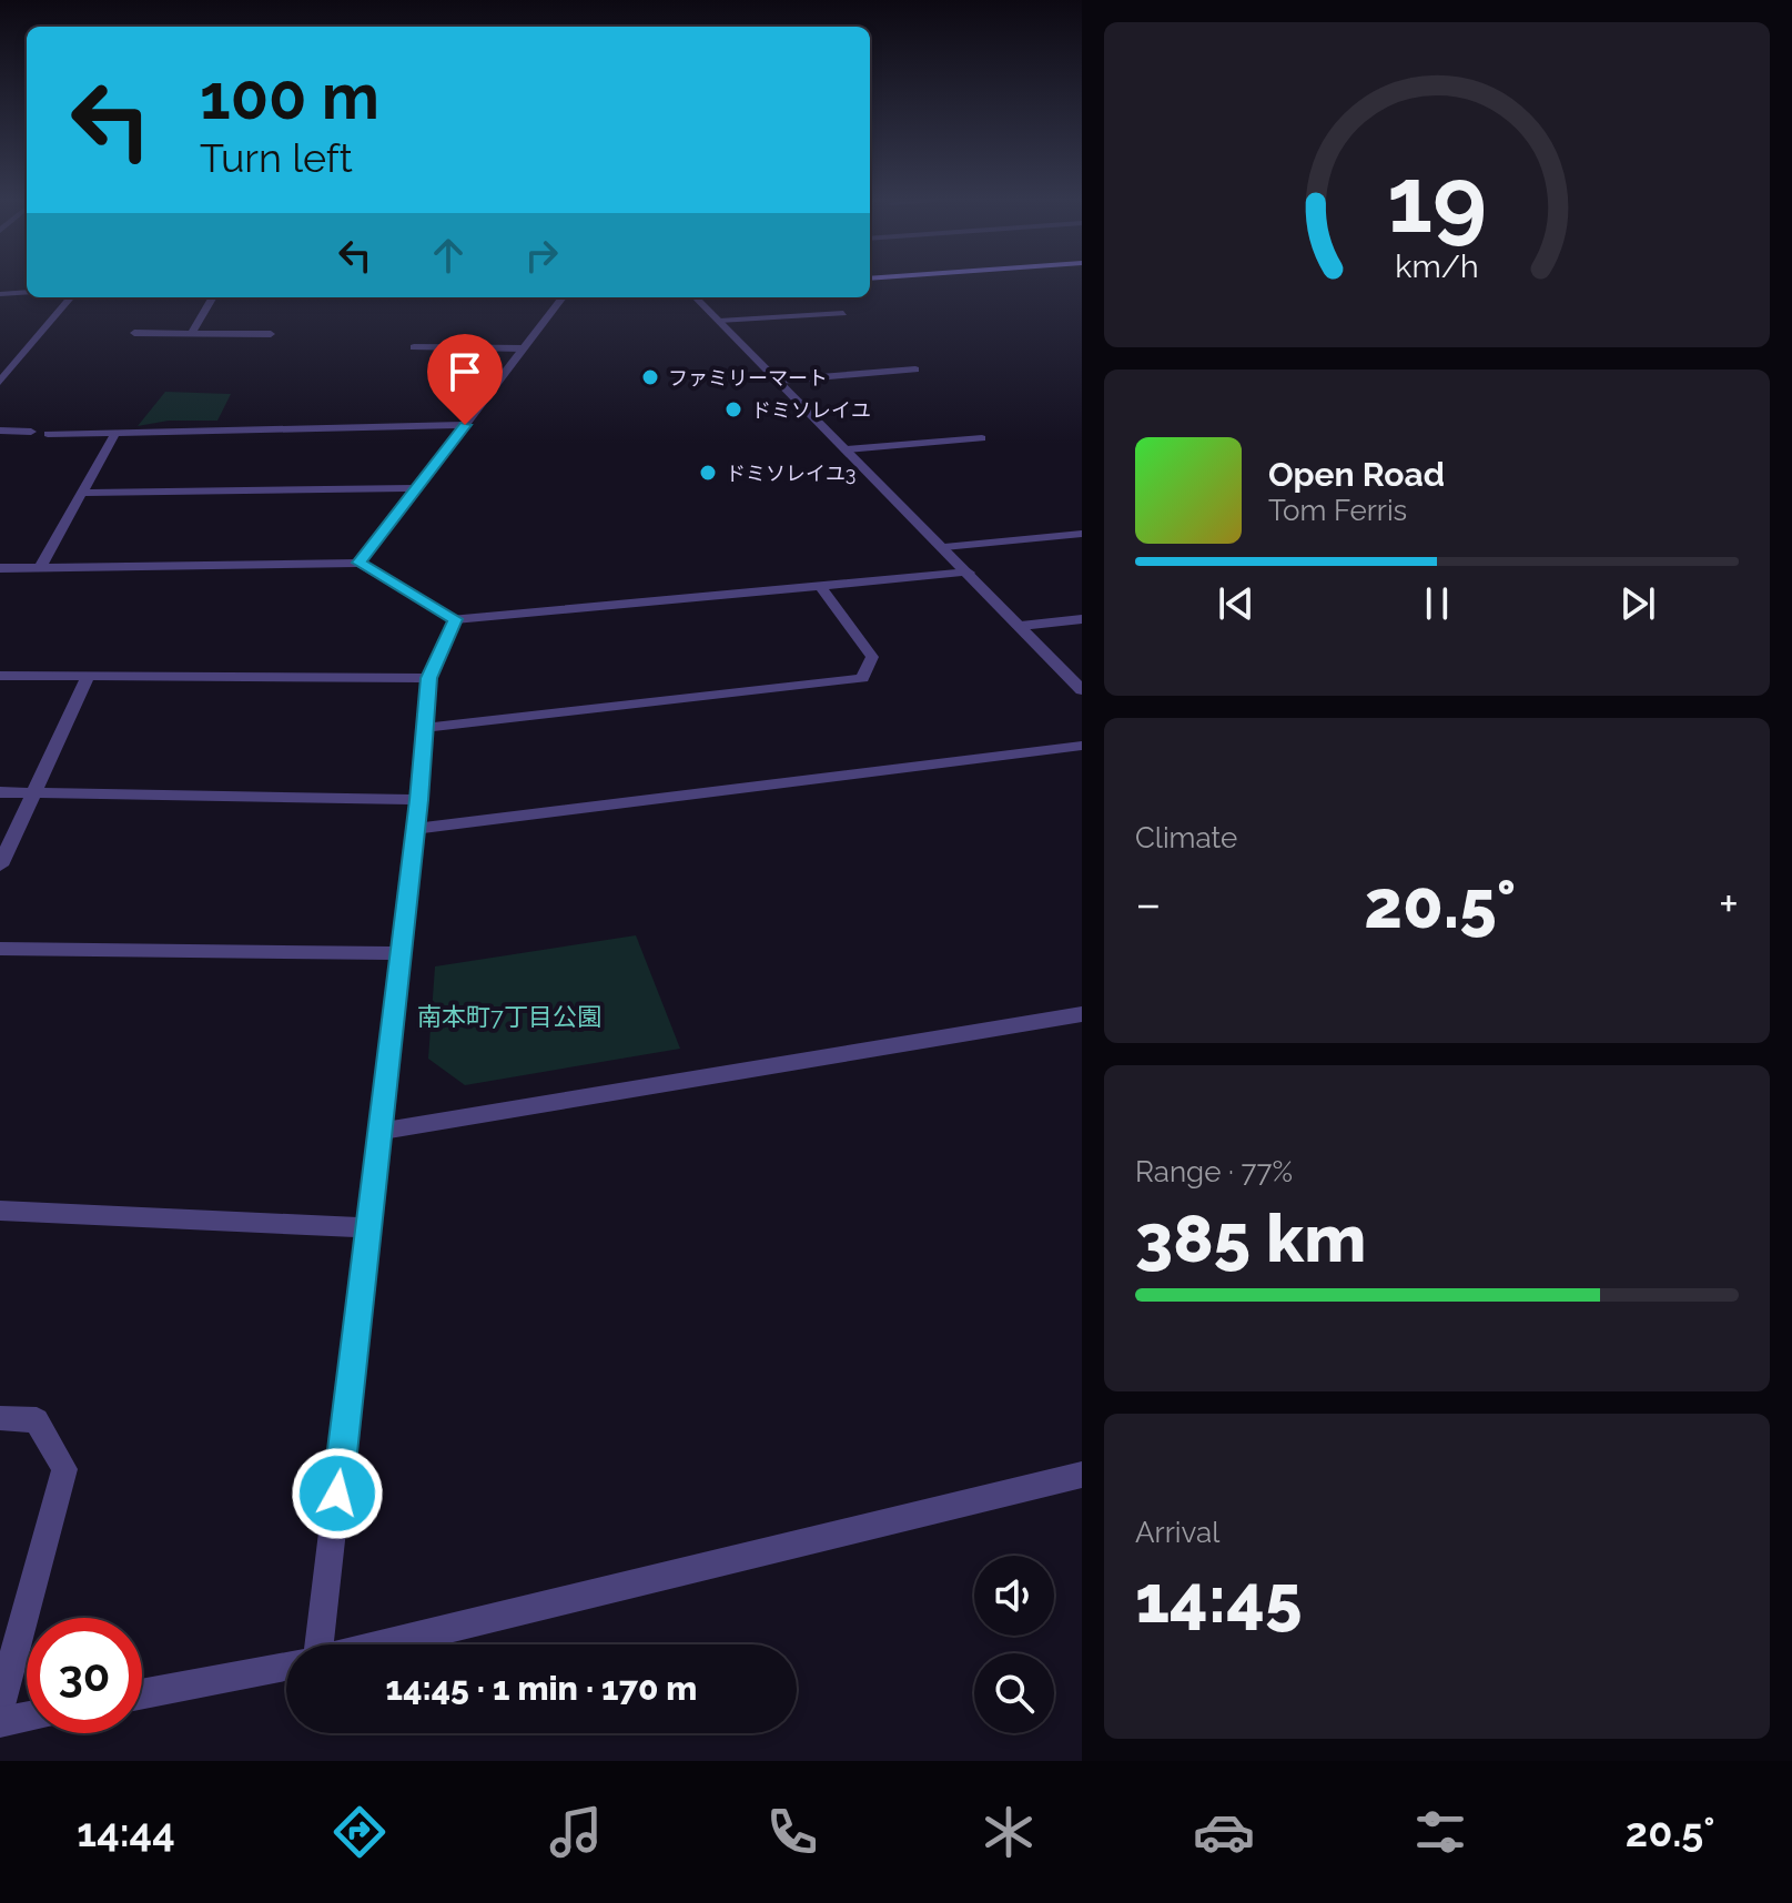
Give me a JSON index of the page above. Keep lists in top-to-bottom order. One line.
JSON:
{"parks":["南本町7丁目公園"],"places":["ファミリーマート","ドミソレイユ","ドミソレイユ3"],"page":{"turn":["100 m","Turn left"],"song":["Open Road","Tom Ferris"],"tile":["Climate",["Range · 77%","385 km"],["Arrival","14:45"]],"heat":["−","20.5°","+"],"limit":"30","trip":"14:45 · 1 min · 170 m","tabs":["14:44","20.5°"],"gauge":["19","km/h"]}}
